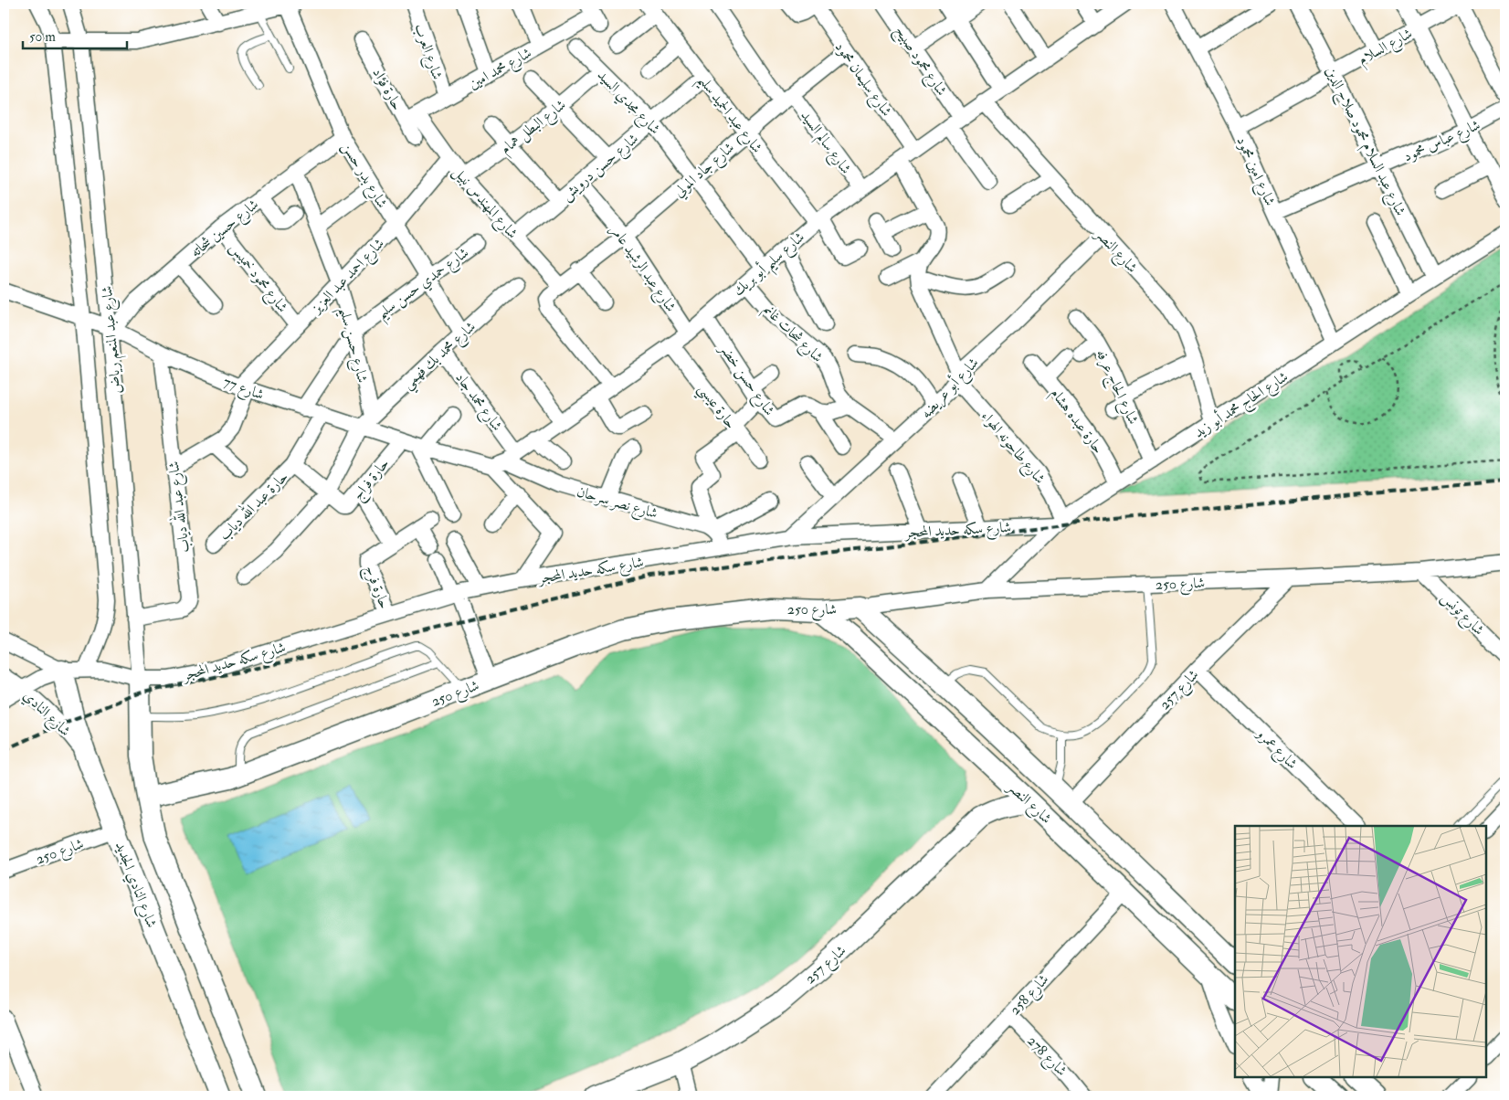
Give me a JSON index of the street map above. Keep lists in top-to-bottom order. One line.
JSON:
{"streets":{"street":["شارع السلام","شارع العرب","شارع محمود صبيح","شارع محمد امين","شارع سليمان محمود","حارة فؤاد","شارع مجدي السيد","شارع عبد الحميد سليم","شارع البطل همام","شارع عباس محمود","شارع عبد السلام محمود صلاح الدين","شارع سالم السيد","شارع حسن درويش","شارع جاد المولي","شارع امين محمود","شارع بدر حسن","شارع المهندس نبيل","شارع حسين شحاته","شارع النصر","شارع سليم أبو بريك","شارع عبد الرشيد عامر","شارع احمد عبد العزيز","شارع محمود خميس","شارع حمدي حسن سليم","شارع شحات غانم","شارع عبد المنعم رياض","شارع حسن سليم","شارع محمد بك فهمي","شارع حسن خضر","شارع الحاج عرفه","شارع 77","شارع أبو عريضه","شارع محمد جاد","شارع الحاج محمد أبو زيد","حارة عيسي","حارة عبده هشام","شارع طاحونه الهواء","حارة فراج","شارع نصر سرحان","حارة عبد الله دياب","شارع عبد الله دياب","شارع سكه حديد المحجر","شارع 250","حارة فرج","شارع تونس","شارع 257","شارع النادي","شارع عمرو","شارع النادي الجديد","شارع 258","شارع 278"]},"crossings":[["شارع السلام","شارع عبد السلام محمود صلاح الدين"],["شارع السلام","شارع امين محمود"],["شارع العرب","شارع محمد امين"],["شارع محمود صبيح","شارع سليم أبو بريك"],["شارع محمد امين","حارة فؤاد"],["شارع محمد امين","شارع المهندس نبيل"],["شارع سليمان محمود","شارع جاد المولي"],["شارع سليمان محمود","شارع سليم أبو بريك"],["حارة فؤاد","شارع المهندس نبيل"],["شارع مجدي السيد","شارع البطل همام"],["شارع مجدي السيد","شارع حسن درويش"],["شارع مجدي السيد","شارع جاد المولي"],["شارع مجدي السيد","شارع سليم أبو بريك"],["شارع عبد الحميد سليم","شارع حسن درويش"],["شارع عبد الحميد سليم","شارع جاد المولي"],["شارع عبد الحميد سليم","شارع سليم أبو بريك"],["شارع البطل همام","شارع المهندس نبيل"],["شارع عباس محمود","شارع عبد السلام محمود صلاح الدين"],["شارع عباس محمود","شارع امين محمود"],["شارع عبد السلام محمود صلاح الدين","شارع الحاج محمد أبو زيد"],["شارع سالم السيد","شارع جاد المولي"],["شارع سالم السيد","شارع سليم أبو بريك"],["شارع حسن درويش","شارع المهندس نبيل"],["شارع حسن درويش","شارع عبد الرشيد عامر"],["شارع جاد المولي","شارع المهندس نبيل"],["شارع جاد المولي","شارع سليم أبو بريك"],["شارع جاد المولي","شارع عبد الرشيد عامر"],["شارع امين محمود","شارع الحاج محمد أبو زيد"],["شارع بدر حسن","شارع حسين شحاته"],["شارع بدر حسن","شارع احمد عبد العزيز"],["شارع بدر حسن","شارع حمدي حسن سليم"],["شارع بدر حسن","شارع محمد بك فهمي"],["شارع المهندس نبيل","شارع احمد عبد العزيز"],["شارع حسين شحاته","شارع محمود خميس"],["شارع حسين شحاته","شارع عبد المنعم رياض"],["شارع حسين شحاته","شارع حسن سليم"],["شارع حسين شحاته","شارع 77"],["شارع النصر","شارع سليم أبو بريك"],["شارع النصر","شارع أبو عريضه"],["شارع النصر","شارع الحاج محمد أبو زيد"],["شارع النصر","شارع 250"],["شارع النصر","شارع 257"],["شارع النصر","شارع 258"],["شارع سليم أبو بريك","شارع عبد الرشيد عامر"],["شارع سليم أبو بريك","شارع شحات غانم"],["شارع سليم أبو بريك","شارع حسن خضر"],["شارع سليم أبو بريك","شارع 77"],["شارع سليم أبو بريك","شارع محمد جاد"],["شارع سليم أبو بريك","حارة عيسي"],["شارع سليم أبو بريك","شارع نصر سرحان"],["شارع احمد عبد العزيز","شارع محمود خميس"],["شارع احمد عبد العزيز","شارع حسن سليم"],["شارع احمد عبد العزيز","شارع 77"],["شارع حمدي حسن سليم","شارع حسن سليم"],["شارع حمدي حسن سليم","شارع 77"],["شارع شحات غانم","شارع حسن خضر"],["شارع شحات غانم","شارع أبو عريضه"],["شارع عبد المنعم رياض","شارع 77"],["شارع عبد المنعم رياض","شارع عبد الله دياب"],["شارع عبد المنعم رياض","شارع سكه حديد المحجر"],["شارع حسن سليم","شارع محمد بك فهمي"],["شارع محمد بك فهمي","شارع 77"],["شارع محمد بك فهمي","شارع محمد جاد"],["شارع محمد بك فهمي","حارة فراج"],["شارع الحاج عرفه","شارع الحاج محمد أبو زيد"],["شارع 77","حارة فراج"],["شارع 77","حارة عبد الله دياب"],["شارع 77","شارع عبد الله دياب"],["شارع أبو عريضه","شارع طاحونه الهواء"],["شارع أبو عريضه","شارع سكه حديد المحجر"],["شارع محمد جاد","شارع نصر سرحان"],["شارع الحاج محمد أبو زيد","حارة عبده هشام"],["شارع الحاج محمد أبو زيد","شارع طاحونه الهواء"],["شارع الحاج محمد أبو زيد","شارع سكه حديد المحجر"],["شارع الحاج محمد أبو زيد","شارع 250"],["حارة عيسي","شارع نصر سرحان"],["شارع طاحونه الهواء","شارع سكه حديد المحجر"],["حارة فراج","حارة عبد الله دياب"],["شارع سكه حديد المحجر","حارة فرج"],["شارع 250","شارع تونس"],["شارع 250","شارع 257"],["شارع 250","شارع النادي الجديد"],["شارع 257","شارع عمرو"],["شارع النادي","شارع النادي الجديد"],["شارع 258","شارع 278"]],"scale_bar":"50 m"}
